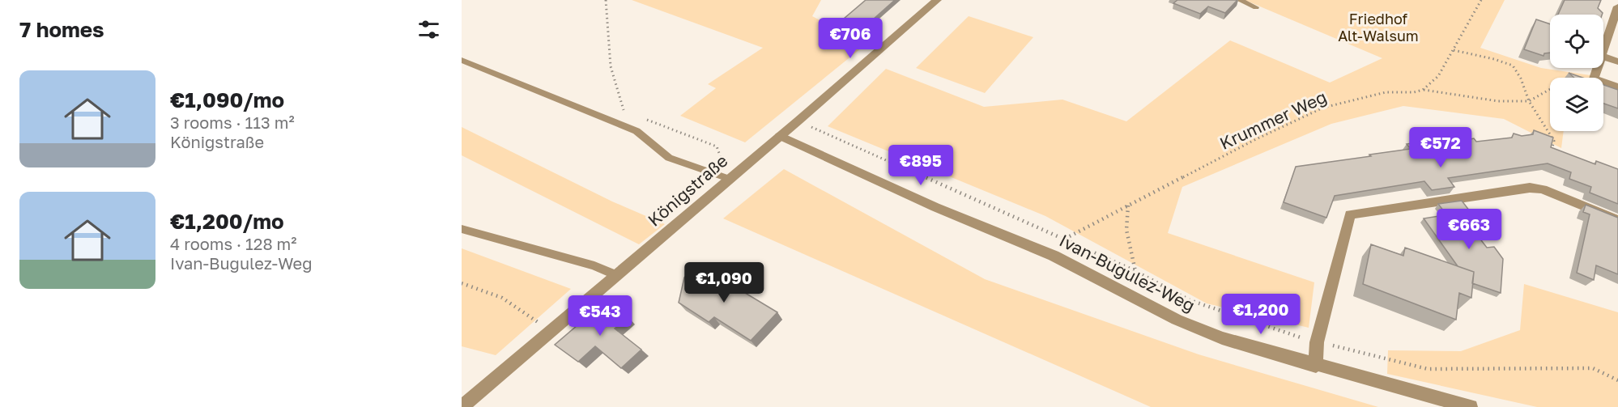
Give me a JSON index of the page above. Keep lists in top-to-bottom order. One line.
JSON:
{"streets":{"street":["Königstraße","Ivan-Bugulez-Weg"],"path":["Krummer Weg"]},"crossings":[["Krummer Weg","Ivan-Bugulez-Weg"],["Königstraße","Ivan-Bugulez-Weg"]],"parks":["Friedhof Alt-Walsum"],"page":{"heading":"7 homes","price":["€706","€572","€895","€663","€1,090","€1,200","€543"],"list":[{"name":"€1,090/mo","note":"3 rooms · 113 m² · Königstraße"},{"name":"€1,200/mo","note":"4 rooms · 128 m² · Ivan-Bugulez-Weg"}]}}
